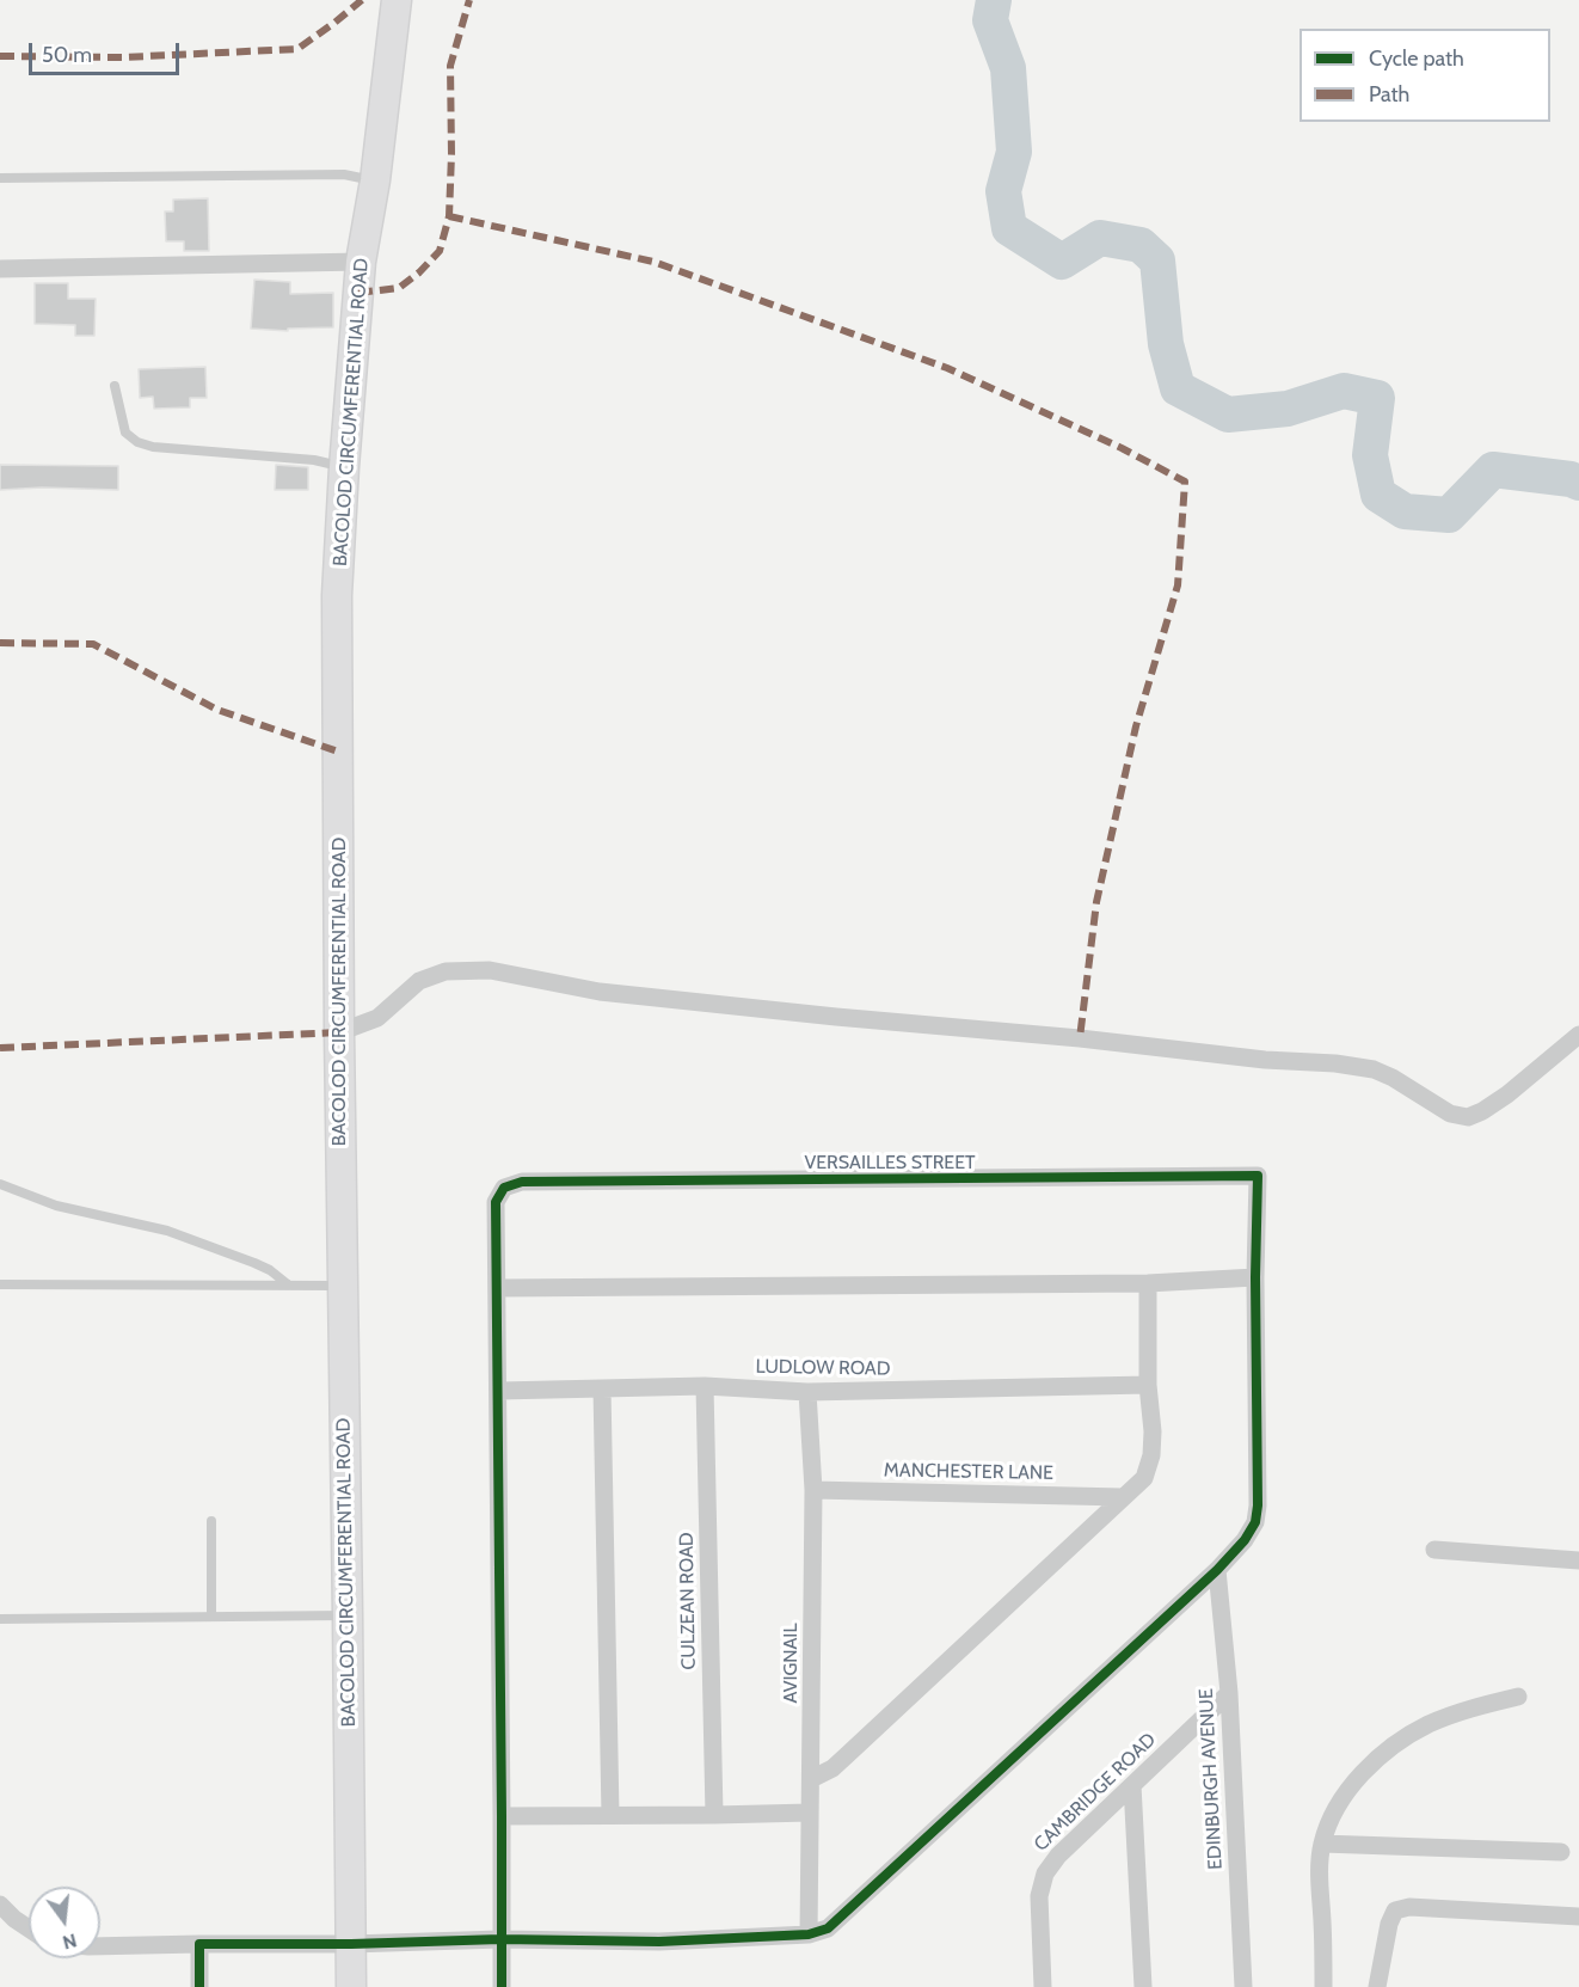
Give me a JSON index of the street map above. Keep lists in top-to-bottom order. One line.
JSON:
{"streets":{"main road":["BACOLOD CIRCUMFERENTIAL ROAD"],"street":["VERSAILLES STREET","LUDLOW ROAD","MANCHESTER LANE","CULZEAN ROAD","AVIGNAIL","EDINBURGH AVENUE","CAMBRIDGE ROAD"]},"crossings":[["LUDLOW ROAD","CULZEAN ROAD"],["LUDLOW ROAD","AVIGNAIL"],["MANCHESTER LANE","AVIGNAIL"],["EDINBURGH AVENUE","CAMBRIDGE ROAD"]],"legend":["Cycle path","Path"],"scale_bar":"50 m","north":"bottom"}
